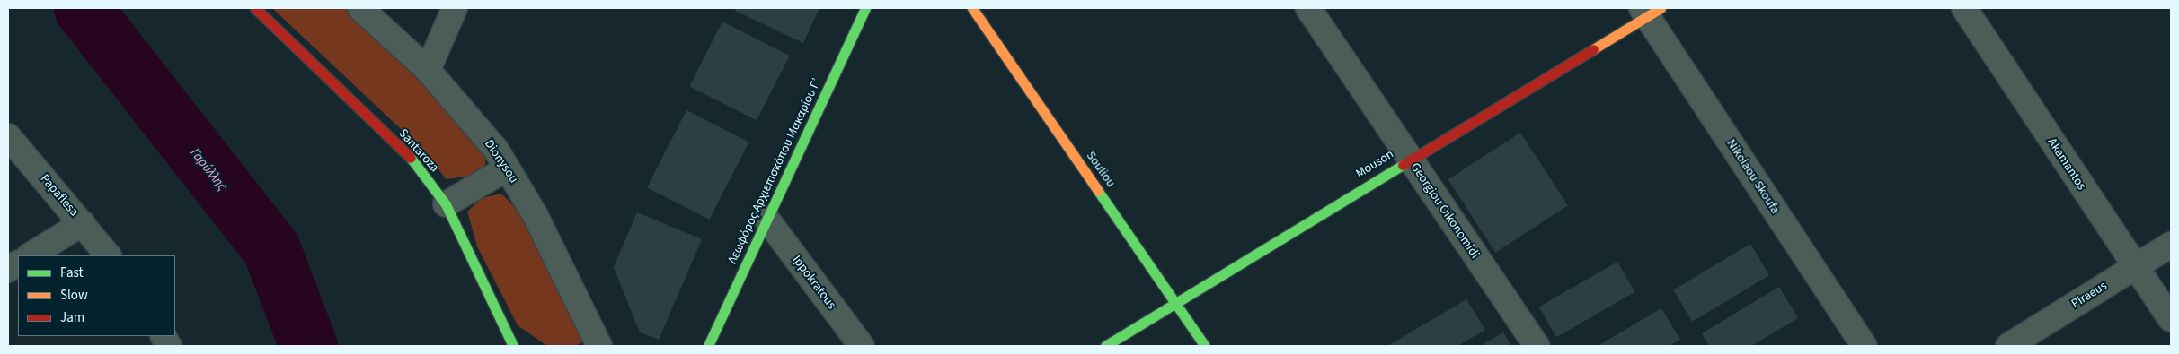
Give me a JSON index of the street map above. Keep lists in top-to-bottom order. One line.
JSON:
{"streets":{"street":["Santaroza","Dionysou","Mouson","Akamantos","Souliou","Λεωφόρος Αρχιεπισκόπου Μακαρίου Γ’","Nikolaou Skoufa","Papaflesa","Georgiou Oikonomidi","Ippokratous","Piraeus"]},"crossings":[["Mouson","Souliou"],["Mouson","Nikolaou Skoufa"],["Mouson","Georgiou Oikonomidi"],["Akamantos","Piraeus"],["Λεωφόρος Αρχιεπισκόπου Μακαρίου Γ’","Ippokratous"]],"water":["Γαρύλλης"],"legend":["Fast","Slow","Jam"]}
